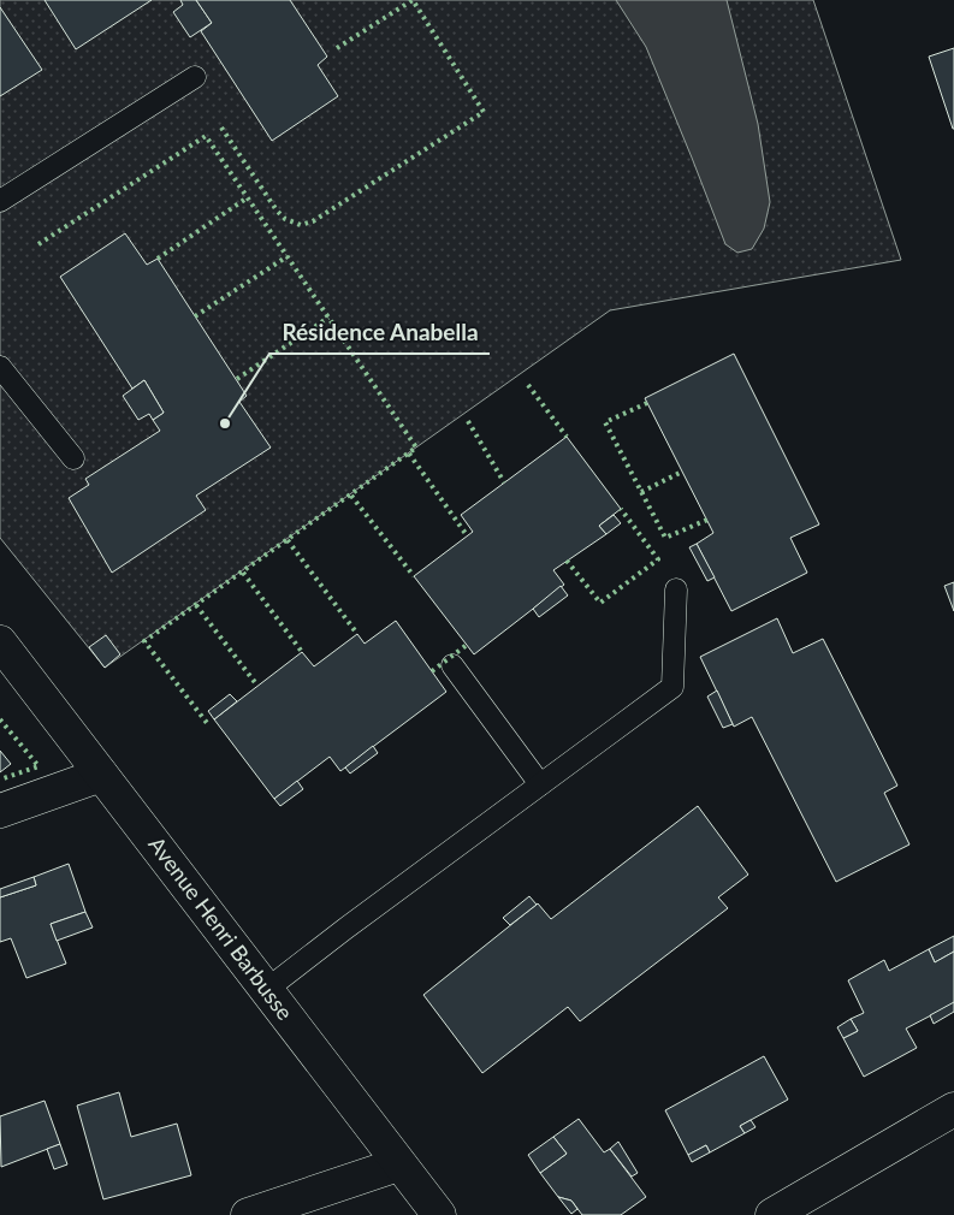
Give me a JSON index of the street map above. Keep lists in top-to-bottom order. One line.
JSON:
{"streets":{"street":["Avenue Henri Barbusse"]},"places":["Résidence Anabella"]}
